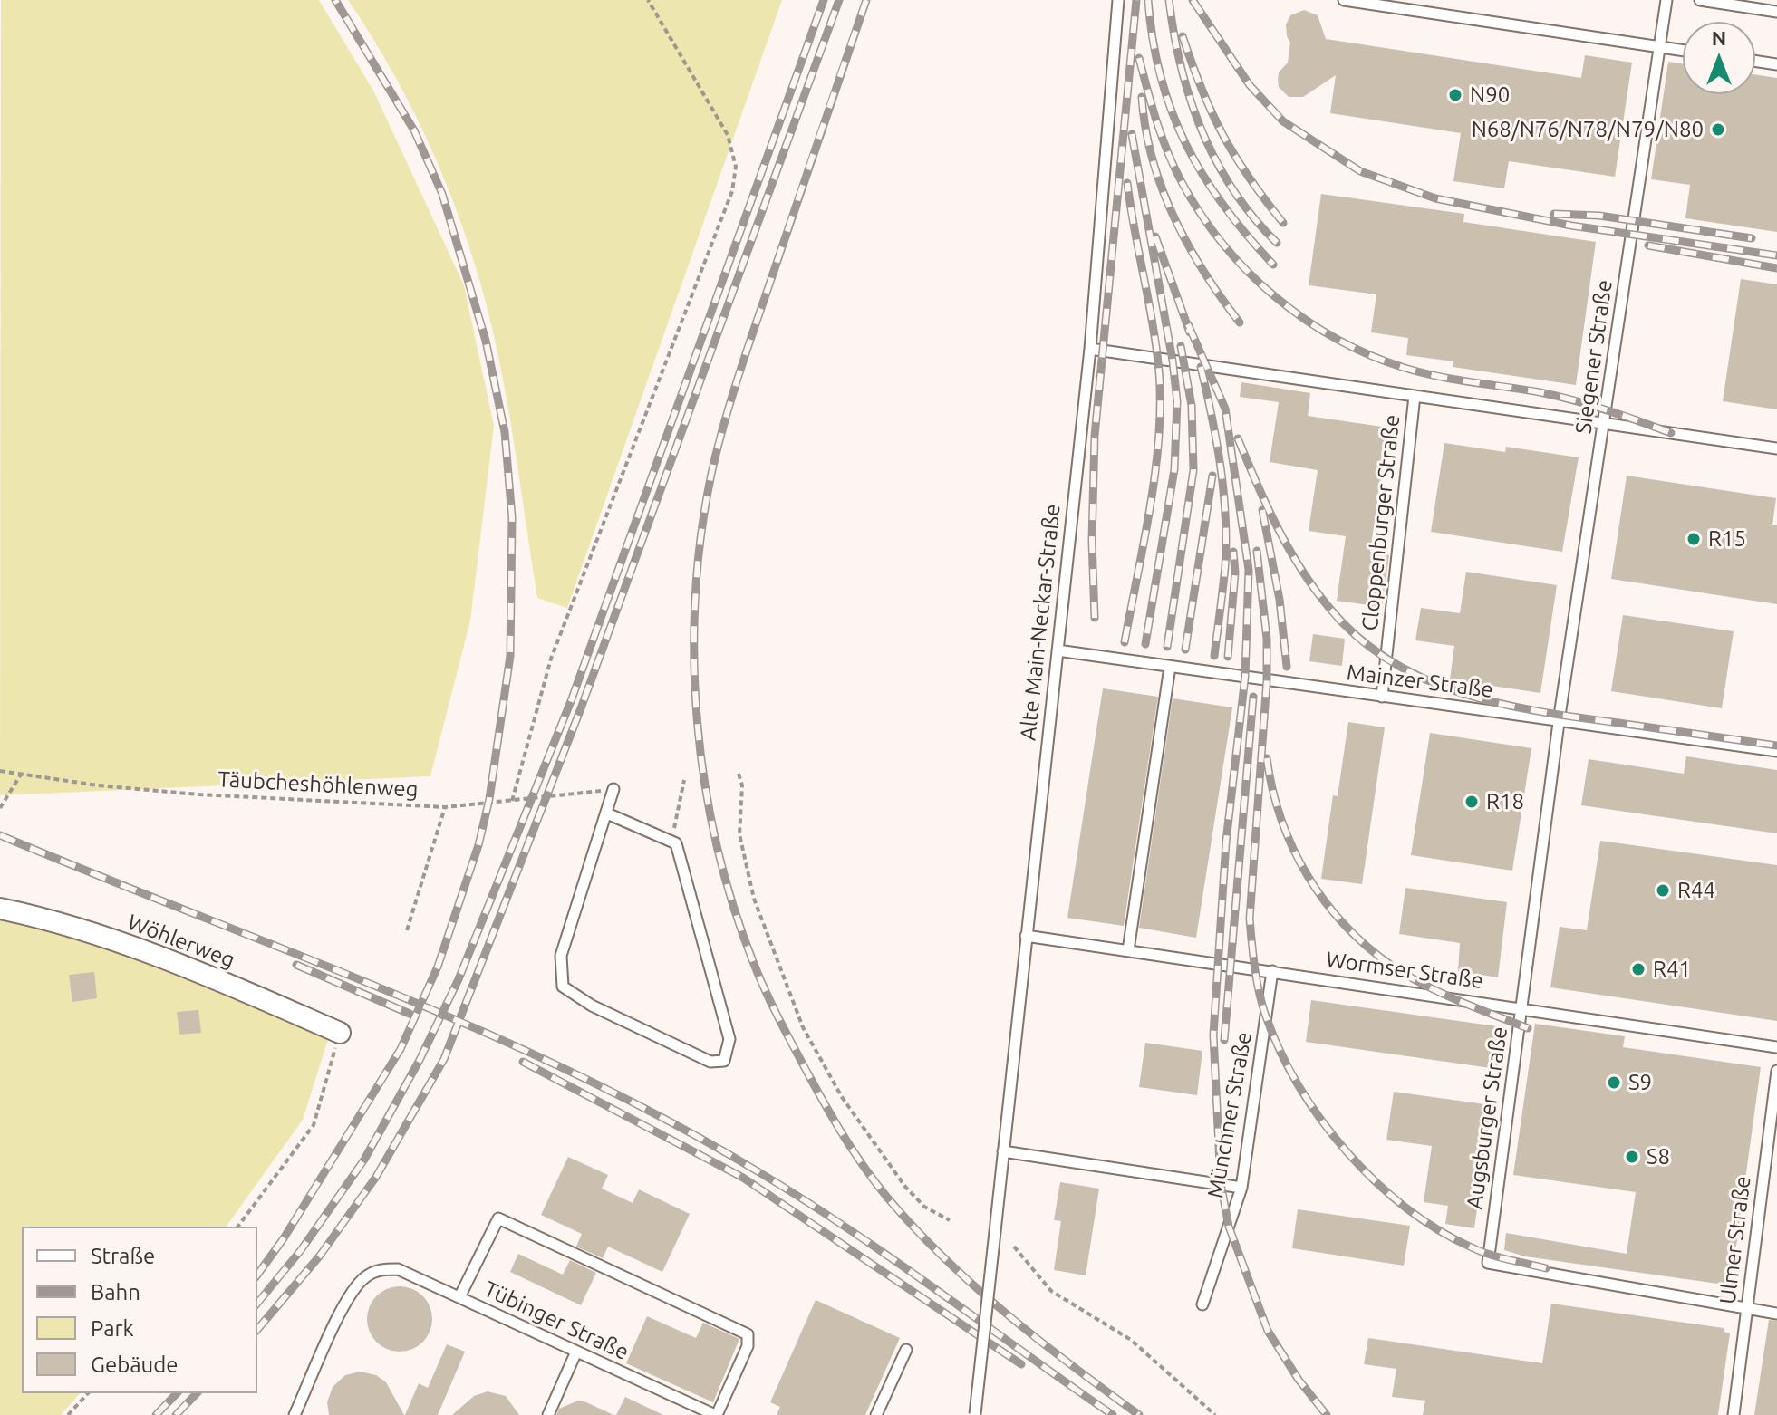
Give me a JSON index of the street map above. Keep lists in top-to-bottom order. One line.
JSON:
{"streets":{"street":["Wöhlerweg"],"lane":["Siegener Straße","Cloppenburger Straße","Alte Main-Neckar-Straße","Mainzer Straße","Wormser Straße","Münchner Straße","Augsburger Straße","Ulmer Straße","Tübinger Straße"],"path":["Täubcheshöhlenweg"]},"crossings":[["Siegener Straße","Mainzer Straße"],["Siegener Straße","Augsburger Straße"],["Cloppenburger Straße","Mainzer Straße"],["Alte Main-Neckar-Straße","Mainzer Straße"],["Alte Main-Neckar-Straße","Wormser Straße"],["Mainzer Straße","Augsburger Straße"],["Wormser Straße","Münchner Straße"],["Wormser Straße","Augsburger Straße"],["Augsburger Straße","Ulmer Straße"]],"places":["N90","N68/N76/N78/N79/N80","R15","R18","R44","R41","S9","S8"],"legend":["Straße","Bahn","Park","Gebäude"],"north":"top"}
